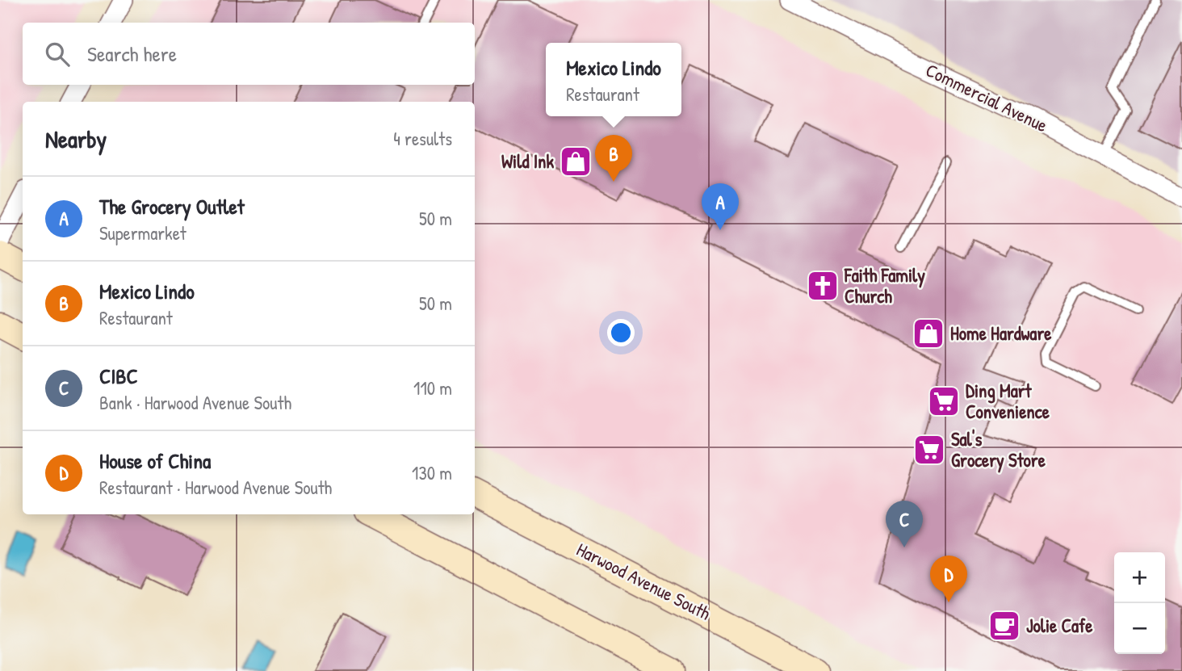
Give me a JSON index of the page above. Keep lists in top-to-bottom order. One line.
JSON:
{"streets":{"main road":["Harwood Avenue South"],"street":["Commercial Avenue"]},"places":{"shop":["Wild Ink","Home Hardware"],"church":["Faith Family Church"],"supermarket":["Ding Mart Convenience","Sal's Grocery Store"],"cafe":["Jolie Cafe"]},"page":{"search":"Search here","popup":["Mexico Lindo","Restaurant"],"heading":["Nearby","4 results"],"pins":["B","A","C","D"],"list":[{"mark":"A","name":"The Grocery Outlet","note":"Supermarket","value":"50 m"},{"mark":"B","name":"Mexico Lindo","note":"Restaurant","value":"50 m"},{"mark":"C","name":"CIBC","note":"Bank · Harwood Avenue South","value":"110 m"},{"mark":"D","name":"House of China","note":"Restaurant · Harwood Avenue South","value":"130 m"}],"map_buttons":["+","−"]}}
